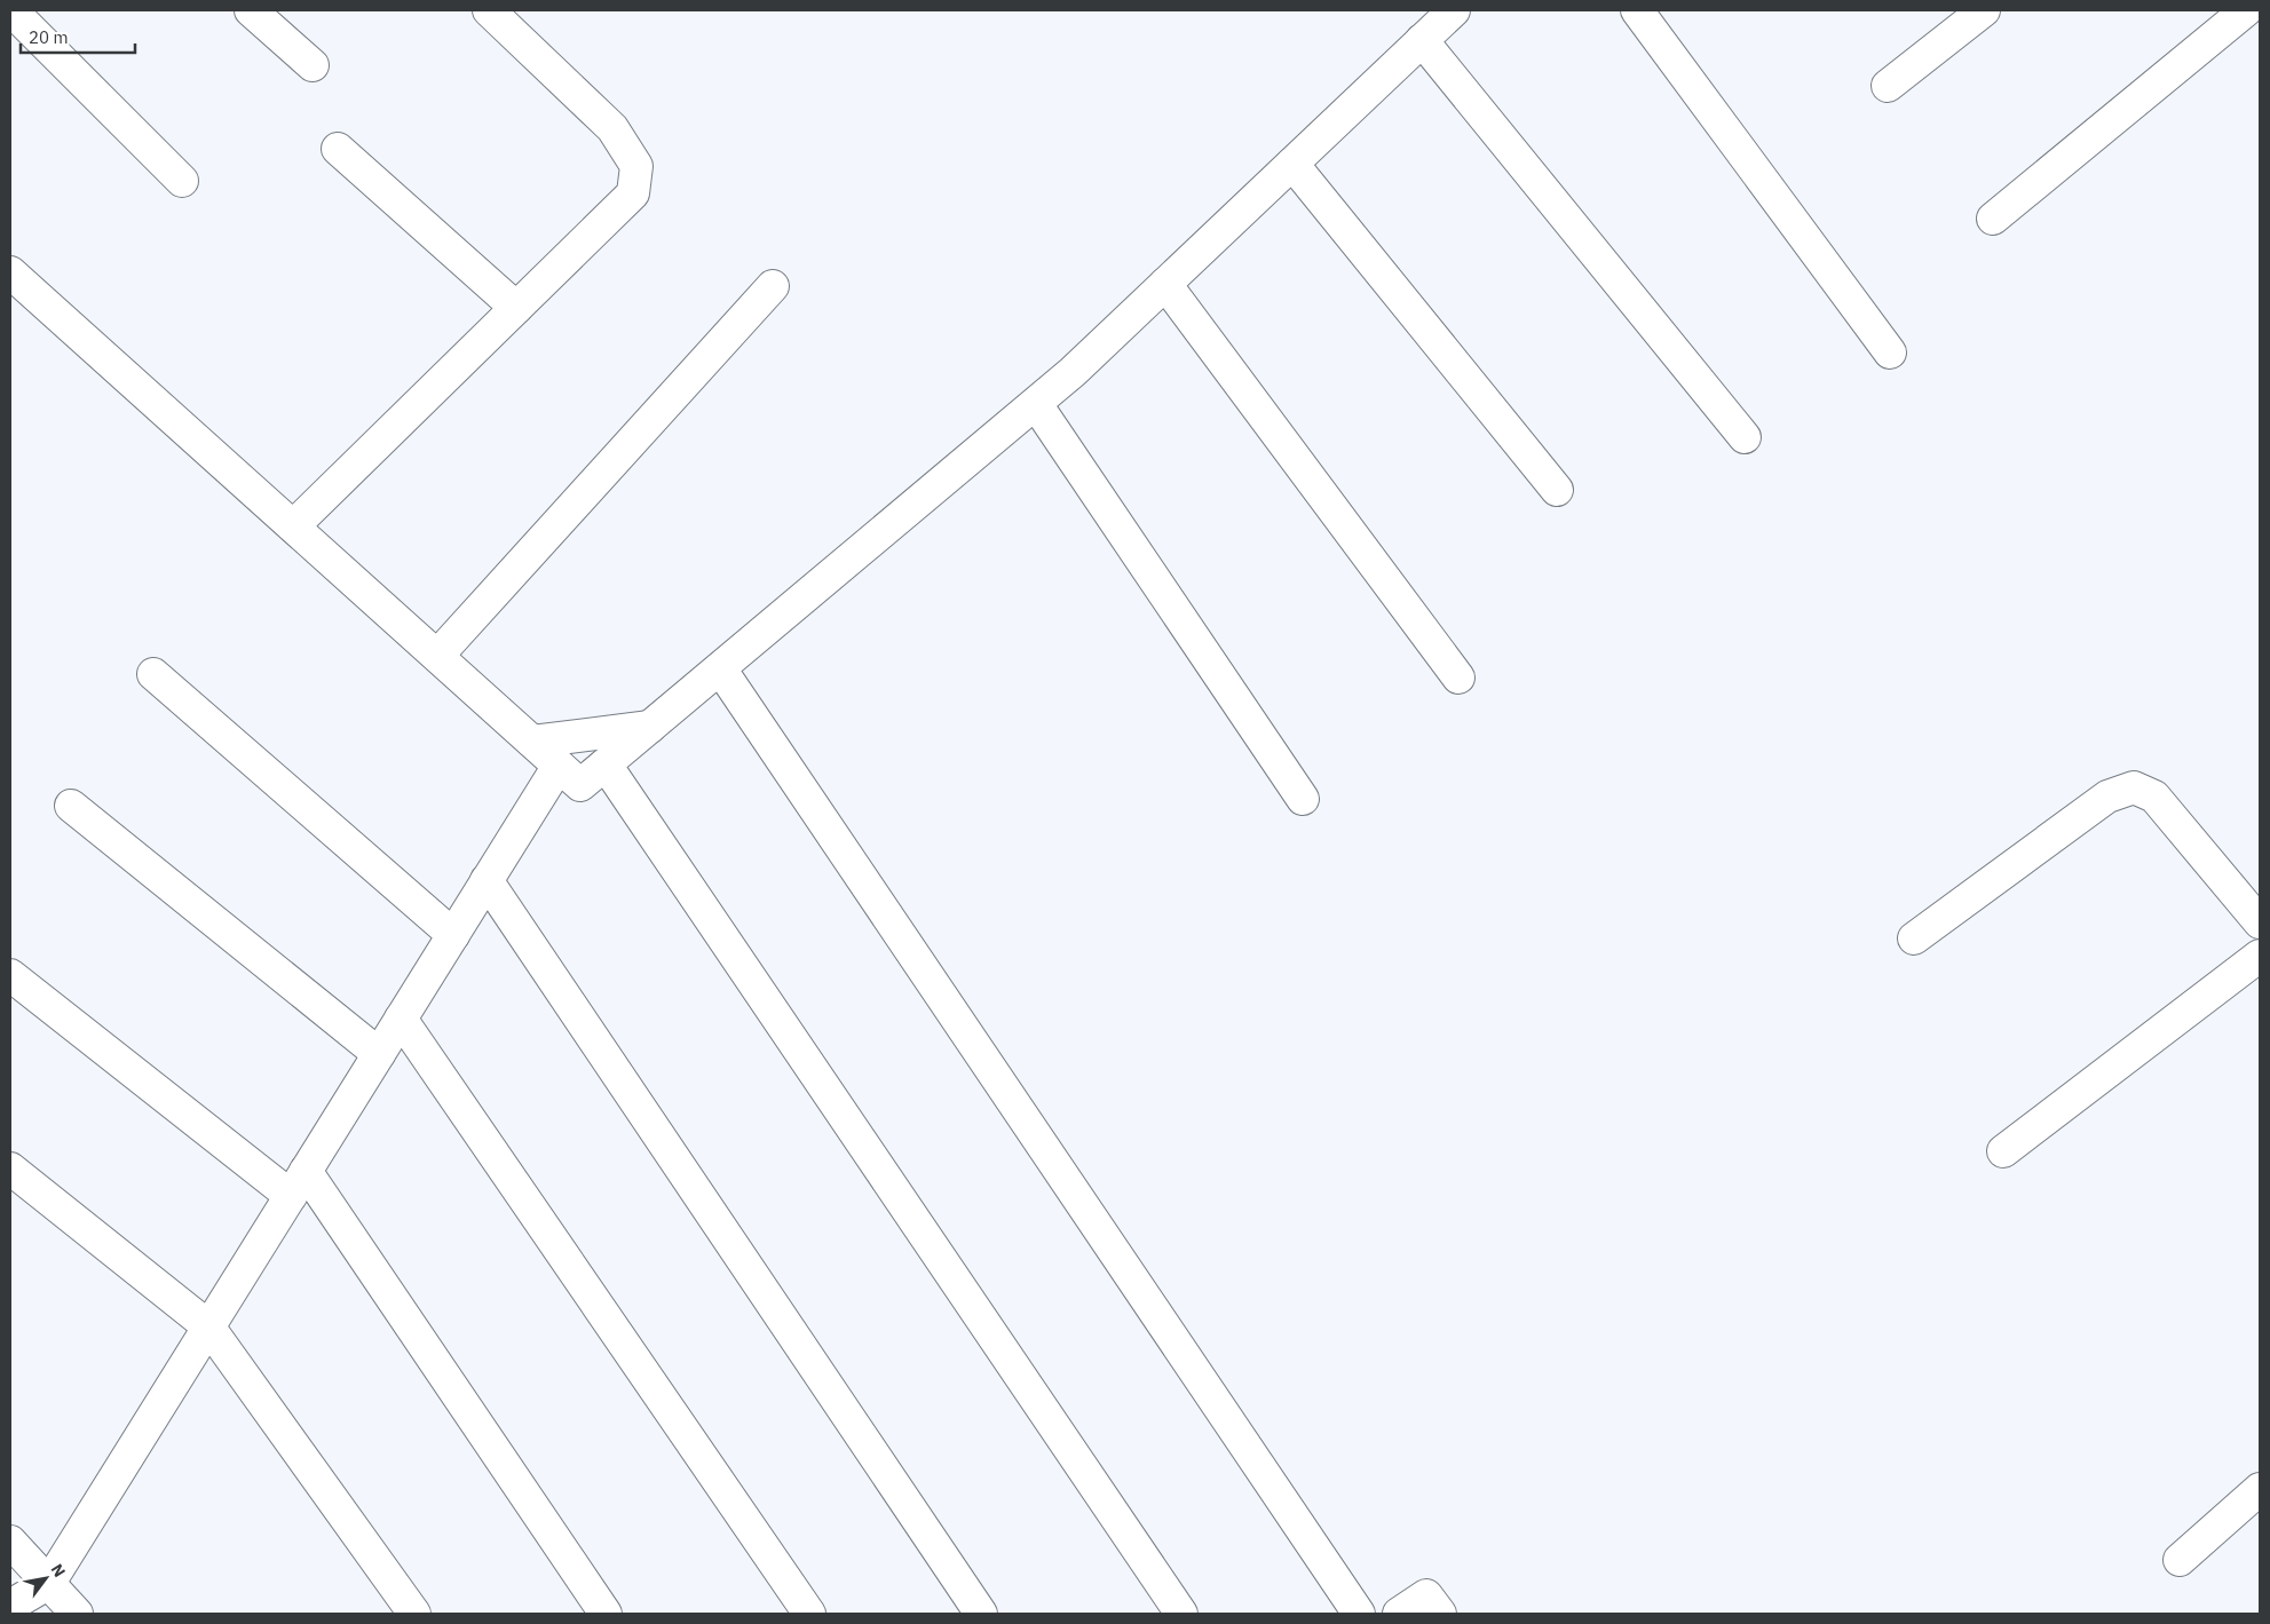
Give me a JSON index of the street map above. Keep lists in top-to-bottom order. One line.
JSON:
{"scale_bar":"20 m","north":"top right"}
